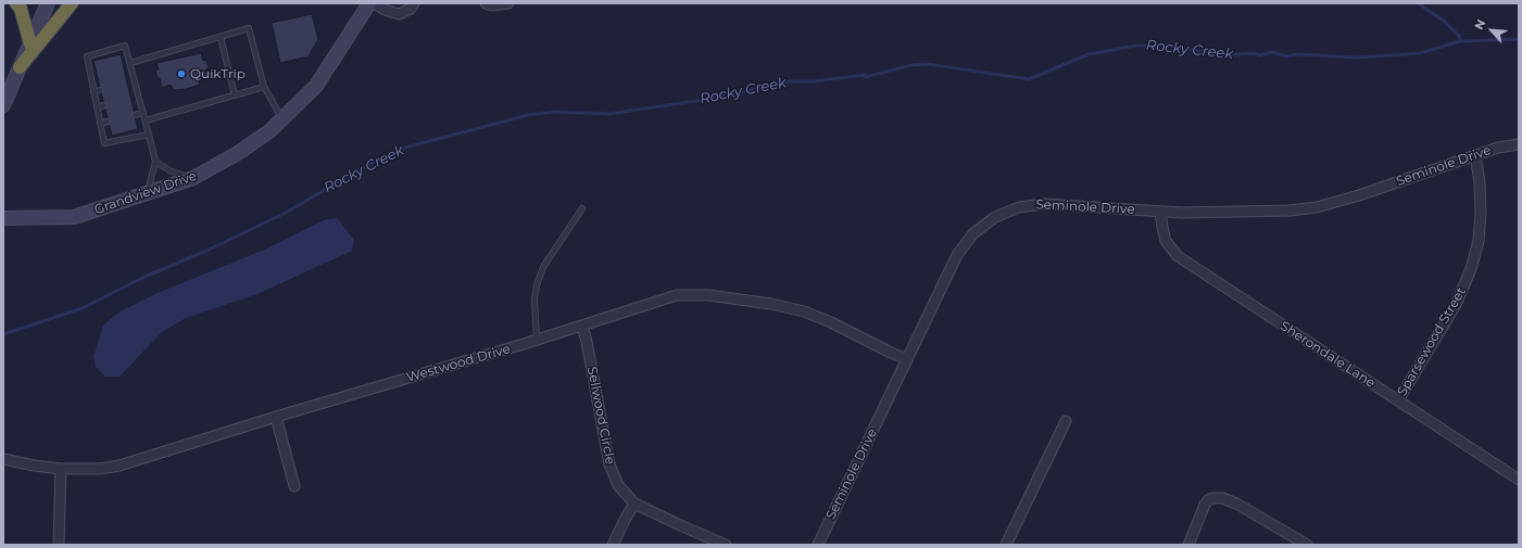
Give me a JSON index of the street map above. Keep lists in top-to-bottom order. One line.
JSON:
{"streets":{"street":["Seminole Drive","Grandview Drive","Sparsewood Street","Sherondale Lane","Westwood Drive","Sellwood Circle"]},"crossings":[["Seminole Drive","Sparsewood Street"],["Seminole Drive","Sherondale Lane"],["Seminole Drive","Westwood Drive"],["Sparsewood Street","Sherondale Lane"],["Westwood Drive","Sellwood Circle"]],"water":["Rocky Creek"],"places":["QuikTrip"],"north":"top left"}
